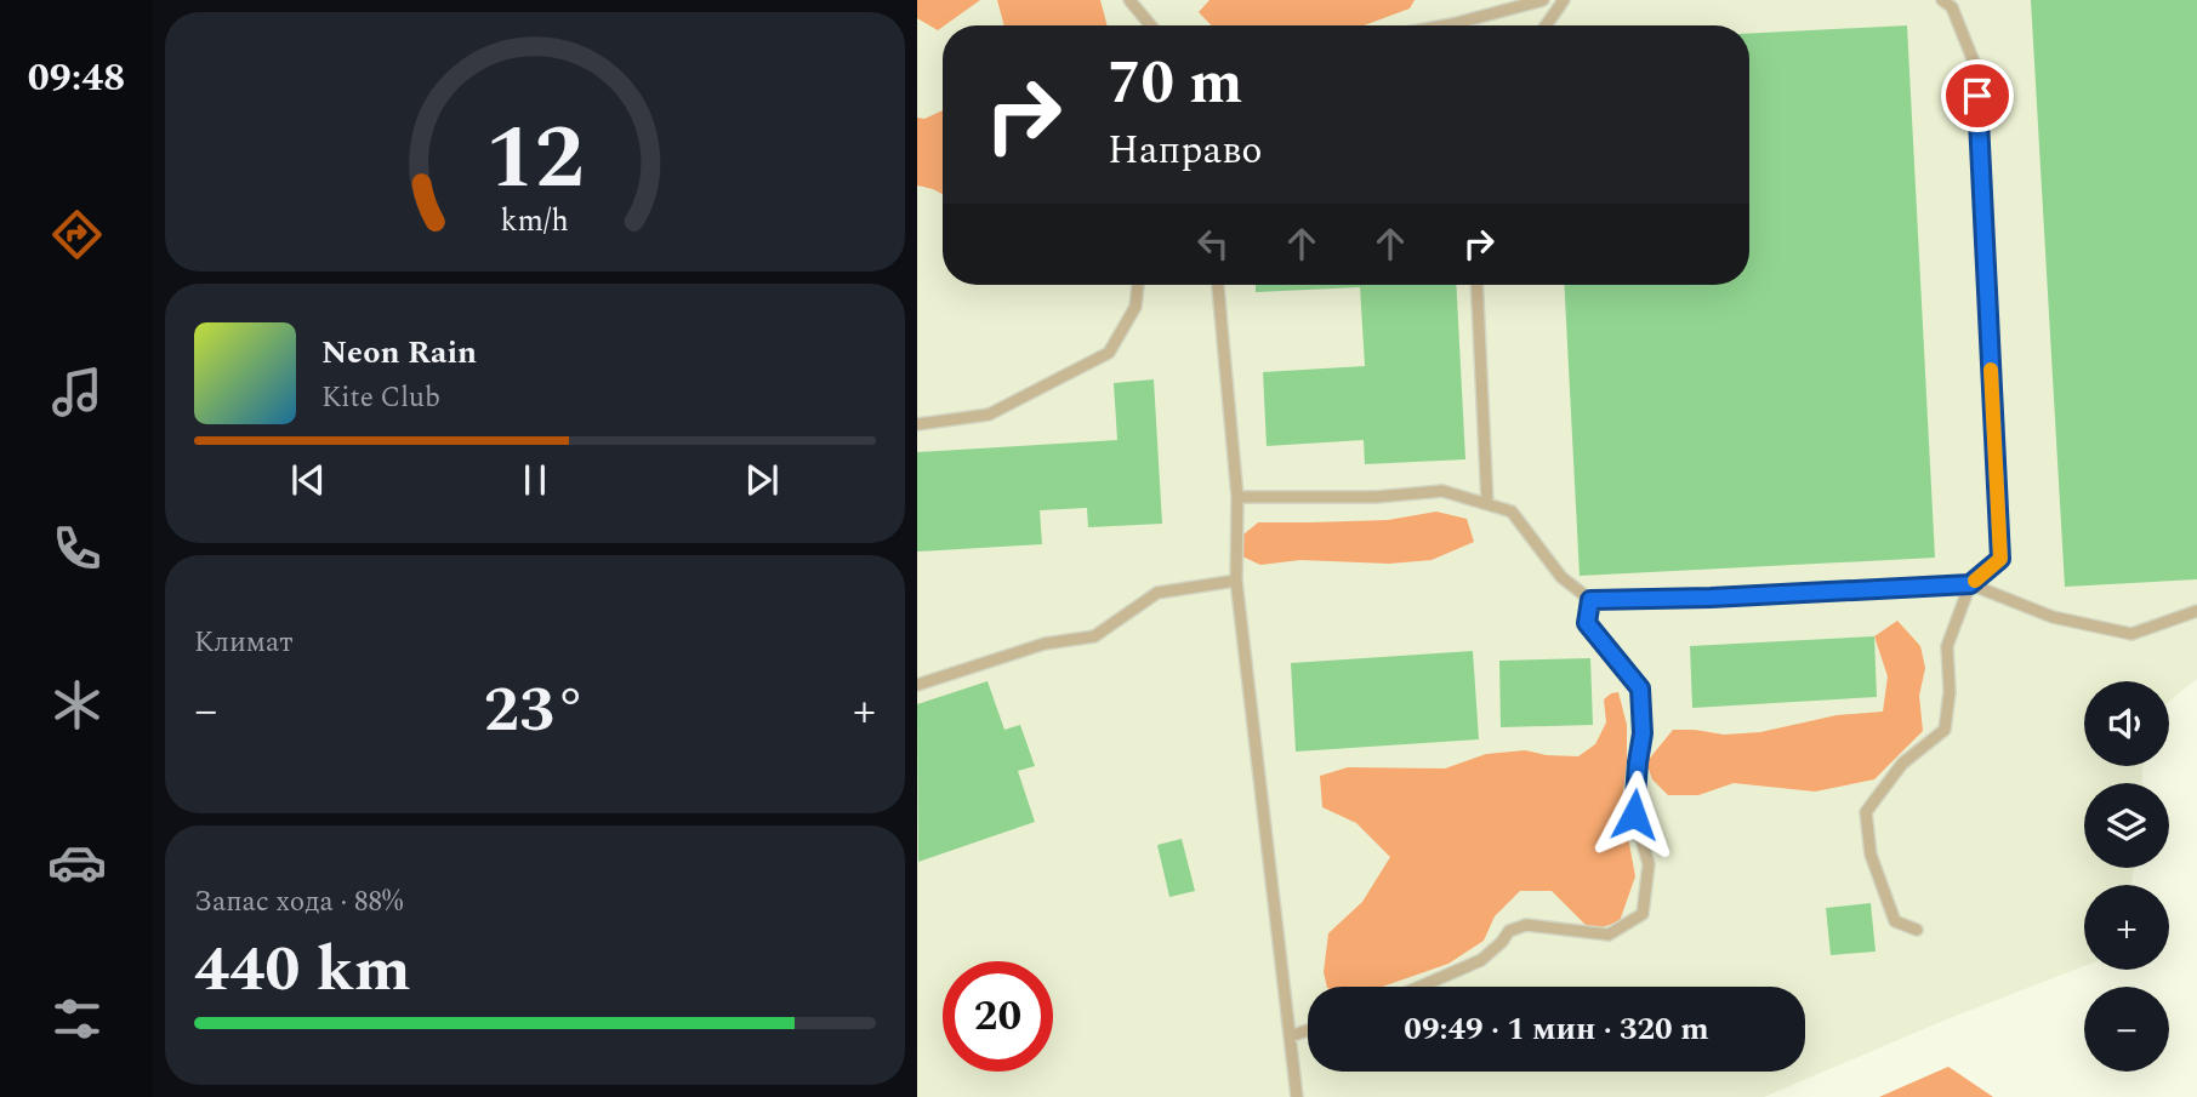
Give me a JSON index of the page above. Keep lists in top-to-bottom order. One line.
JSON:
{"page":{"tabs":"09:48","turn":["70 m","Направо"],"song":["Neon Rain","Kite Club"],"tile":["Климат",["Запас хода · 88%","440 km"]],"heat":["−","23°","+"],"map_buttons":["+","−"],"limit":"20","trip":"09:49 · 1 мин · 320 m","gauge":["12","km/h"]}}
